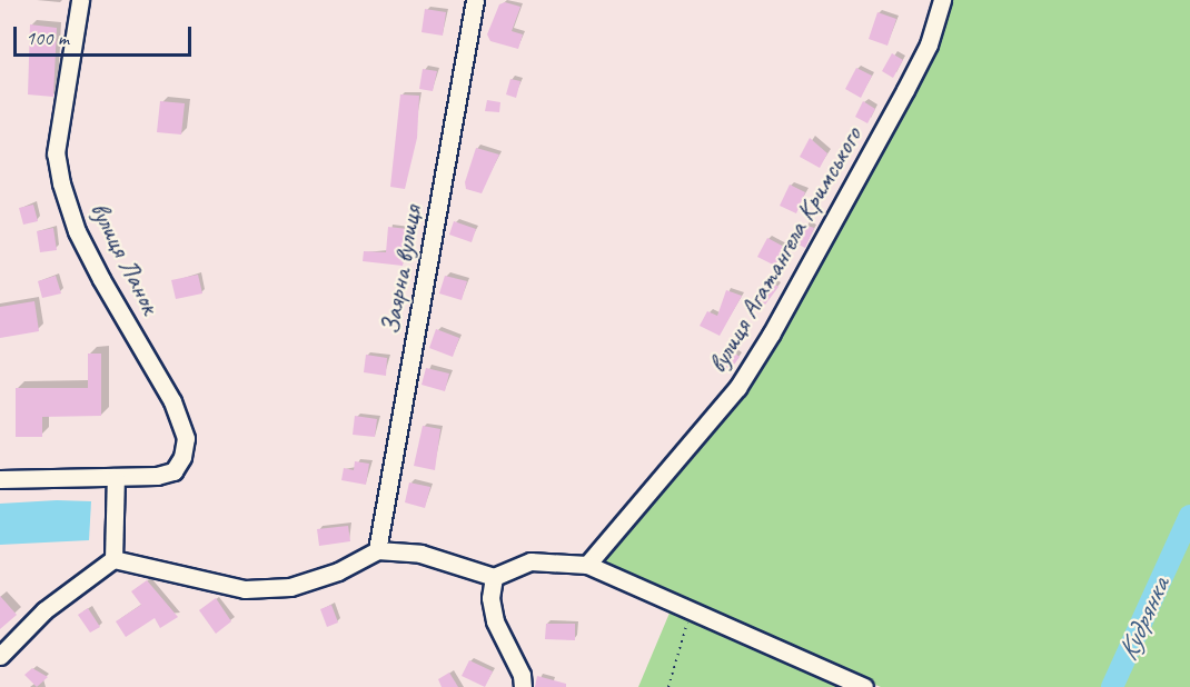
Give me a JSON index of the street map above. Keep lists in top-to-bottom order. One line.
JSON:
{"streets":{"street":["вулиця Агатангела Кримського","вулиця Ланок","Заярна вулиця"]},"water":["Кудрянка"],"scale_bar":"100 m"}
